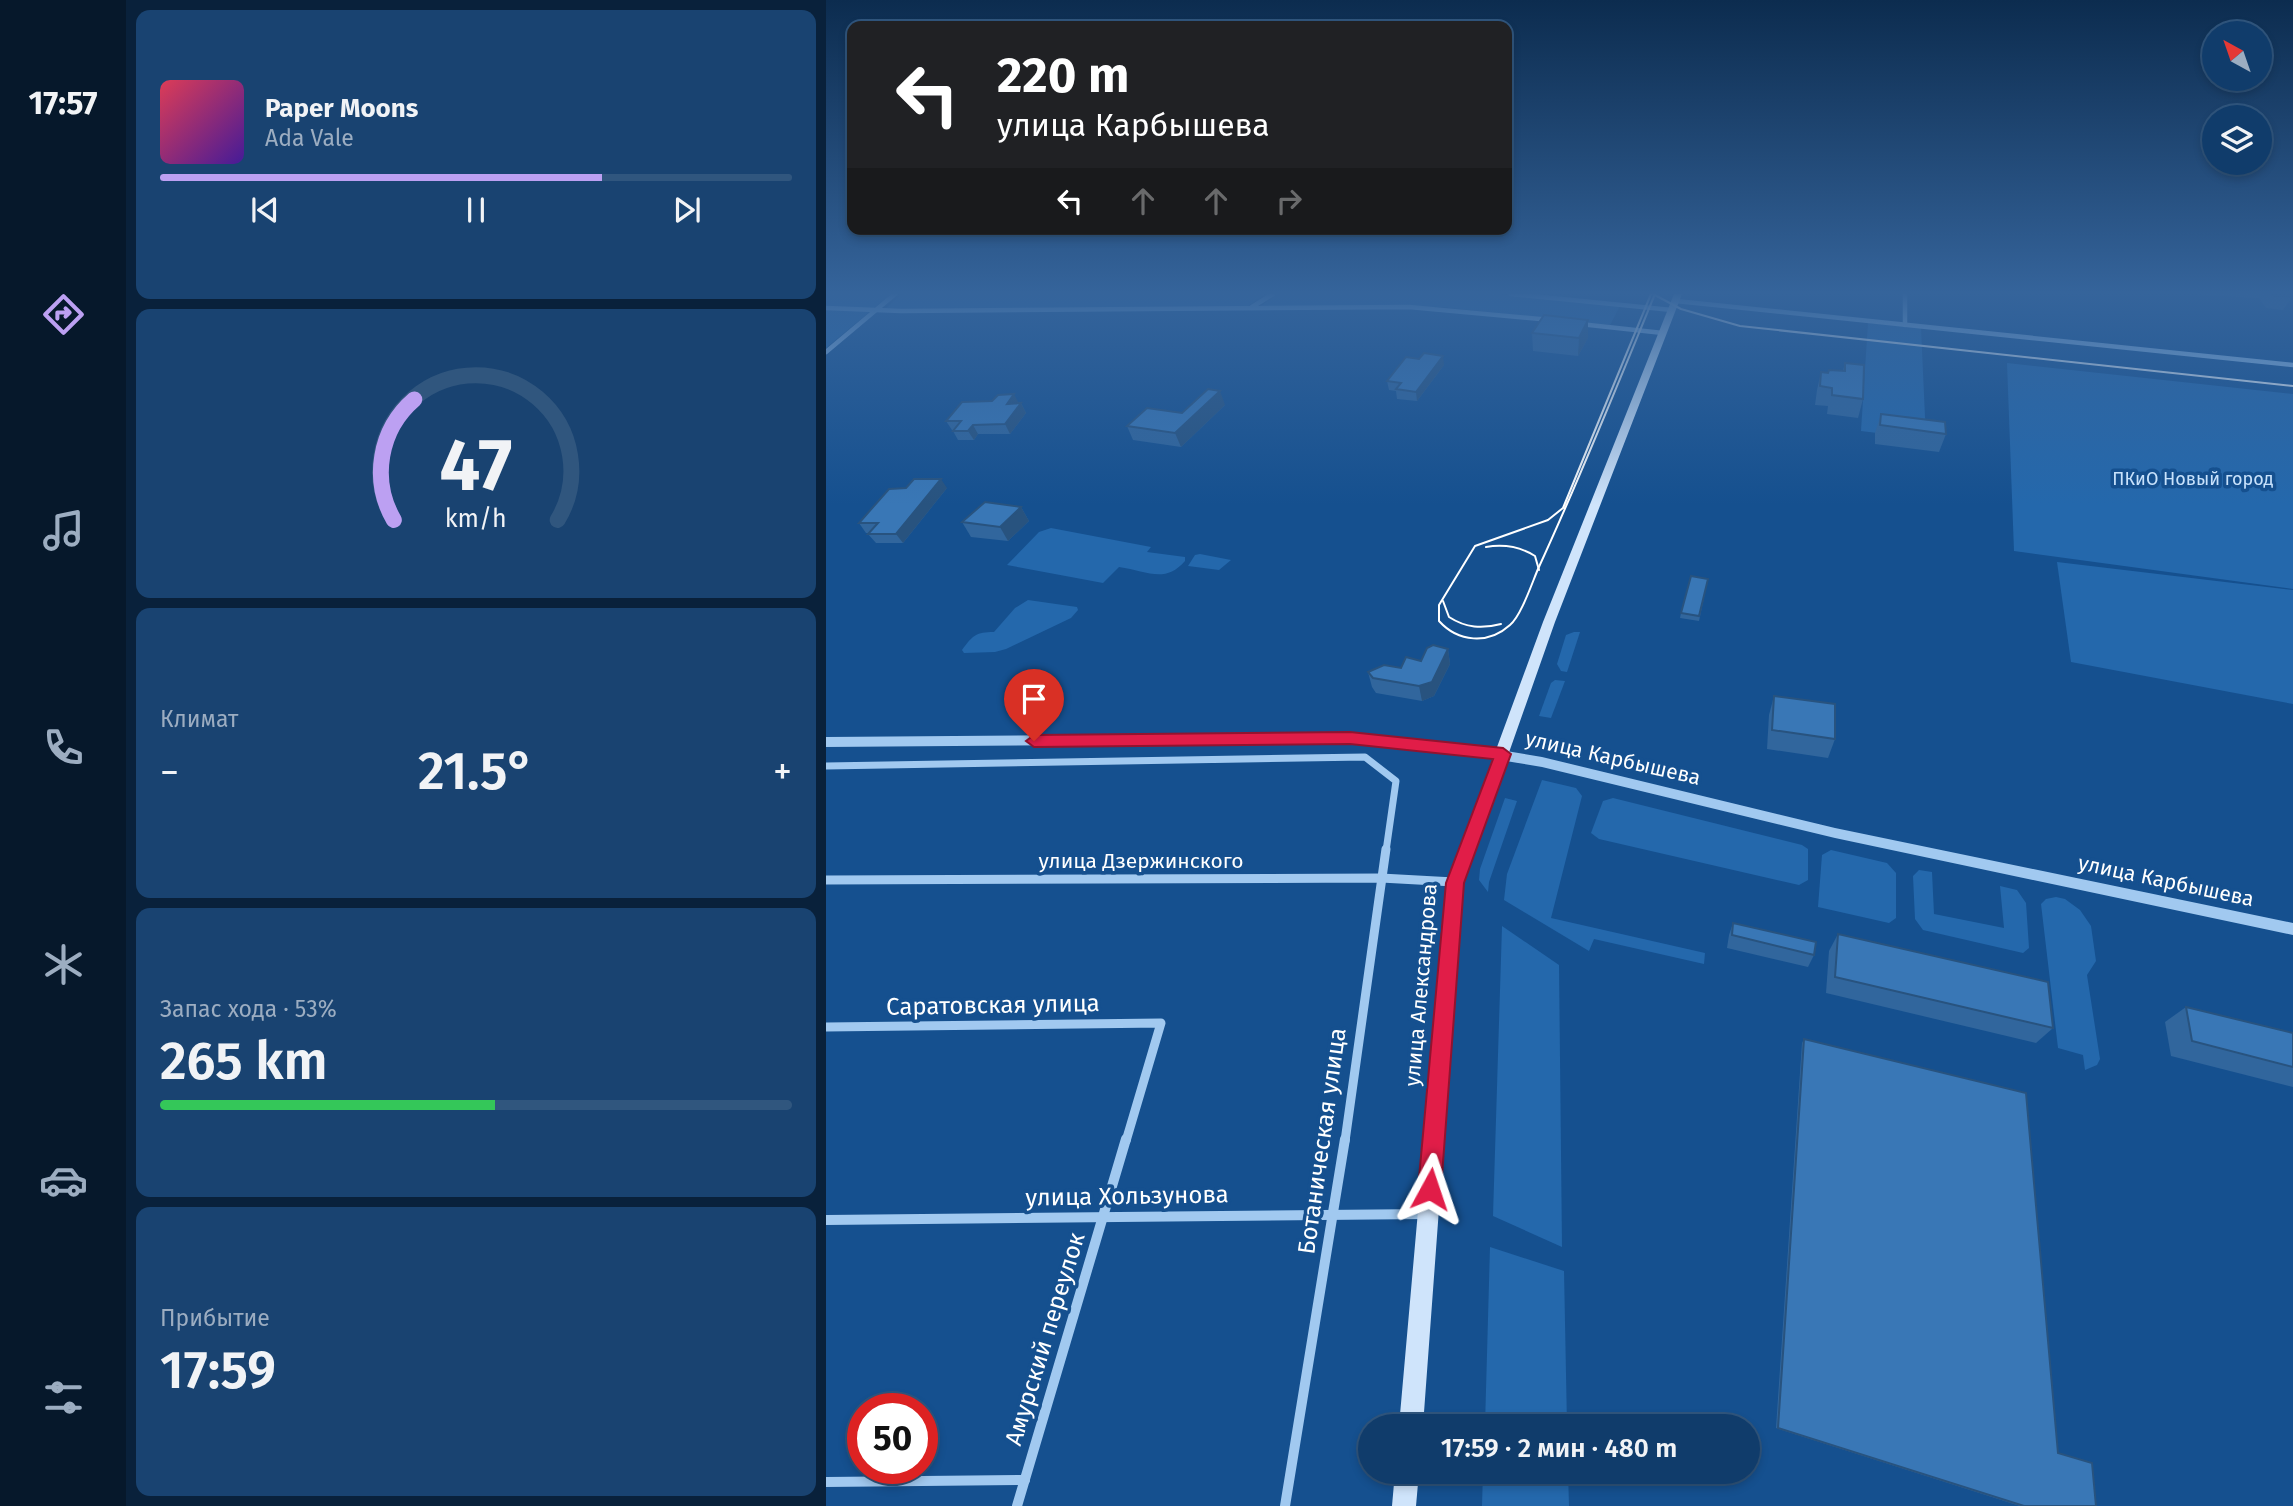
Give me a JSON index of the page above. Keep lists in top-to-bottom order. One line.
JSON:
{"streets":{"main road":["улица Александрова"],"street":["улица Карбышева","улица Дзержинского","Саратовская улица","Ботаническая улица","улица Хользунова","Амурский переулок"]},"crossings":[["улица Карбышева","улица Александрова"],["улица Дзержинского","улица Александрова"],["улица Дзержинского","Ботаническая улица"],["улица Александрова","улица Хользунова"],["Саратовская улица","Амурский переулок"],["Ботаническая улица","улица Хользунова"],["улица Хользунова","Амурский переулок"]],"parks":["ПКиО Новый город"],"north":"top left","page":{"tabs":"17:57","turn":["220 m","улица Карбышева"],"song":["Paper Moons","Ada Vale"],"tile":["Климат",["Запас хода · 53%","265 km"],["Прибытие","17:59"]],"heat":["−","21.5°","+"],"limit":"50","trip":"17:59 · 2 мин · 480 m","gauge":["47","km/h"]}}
